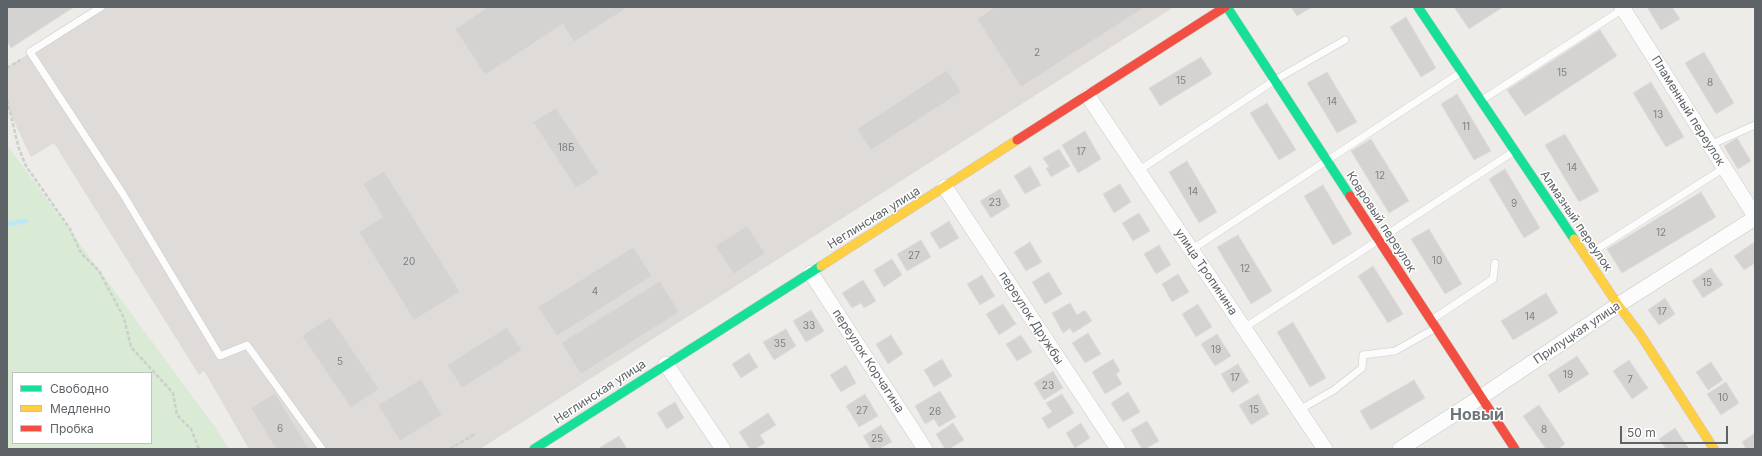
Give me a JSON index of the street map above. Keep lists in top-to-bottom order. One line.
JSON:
{"streets":{"street":["Пламенный переулок","Неглинская улица","Алмазный переулок","Ковровый переулок","улица Тропинина","переулок Дружбы","Прилуцкая улица","переулок Корчагина"]},"crossings":[["Пламенный переулок","Прилуцкая улица"],["Неглинская улица","Ковровый переулок"],["Неглинская улица","улица Тропинина"],["Неглинская улица","переулок Дружбы"],["Неглинская улица","переулок Корчагина"],["Алмазный переулок","Прилуцкая улица"],["Ковровый переулок","Прилуцкая улица"]],"districts":["Новый"],"house_numbers":["2","15","15","8","14","13","11","18Б","17","14","12","14","23","9","12","27","10","20","12","15","4","17","14","33","35","19","5","19","17","7","23","10","15","27","26","6","8","25"],"legend":["Свободно","Медленно","Пробка"],"scale_bar":"50 m"}
